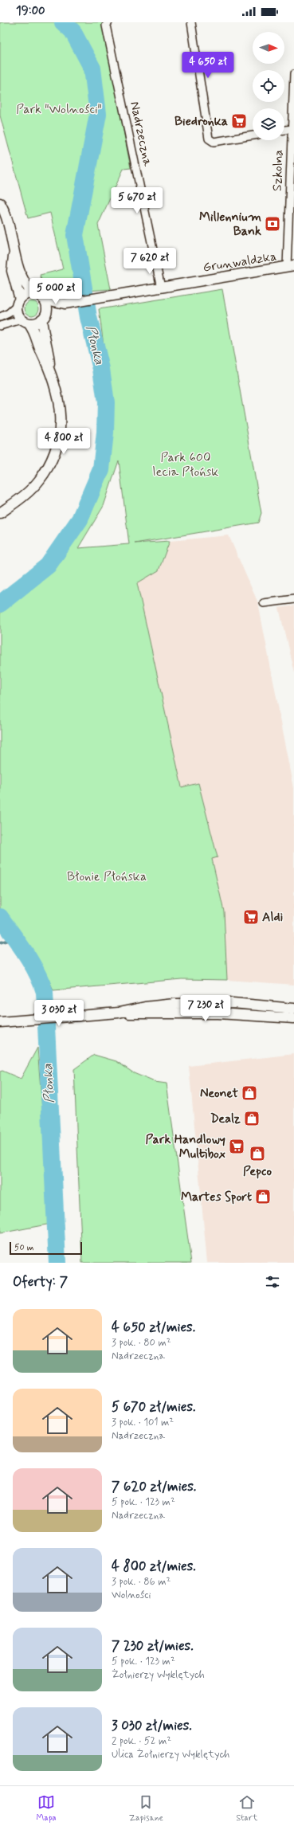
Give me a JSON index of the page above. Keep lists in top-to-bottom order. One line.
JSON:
{"streets":{"street":["Nadrzeczna","Szkolna","Grunwaldzka"]},"crossings":[["Nadrzeczna","Grunwaldzka"],["Szkolna","Grunwaldzka"]],"water":["Płonka"],"parks":["Park \"Wolności\"","Park 600 lecia Płońsk","Błonie Płońska"],"places":{"supermarket":["Biedronka","Aldi","Park Handlowy Multibox"],"bank":["Millennium Bank"],"shop":["Neonet","Dealz","Pepco","Martes Sport"]},"scale_bar":"50 m","north":"right","page":{"status":"19:00","price":["4 650 zł","5 670 zł","7 620 zł","5 000 zł","4 800 zł","7 230 zł","3 030 zł"],"scale":"50 m","heading":"Oferty: 7","list":[{"name":"4 650 zł/mies.","note":"3 pok. · 80 m² · Nadrzeczna"},{"name":"5 670 zł/mies.","note":"3 pok. · 101 m² · Nadrzeczna"},{"name":"7 620 zł/mies.","note":"5 pok. · 123 m² · Nadrzeczna"},{"name":"4 800 zł/mies.","note":"3 pok. · 86 m² · Wolności"},{"name":"7 230 zł/mies.","note":"5 pok. · 123 m² · Żołnierzy Wyklętych"},{"name":"3 030 zł/mies.","note":"2 pok. · 52 m² · Ulica Żołnierzy Wyklętych"}],"tabs":["Mapa","Zapisane","Start"]}}
